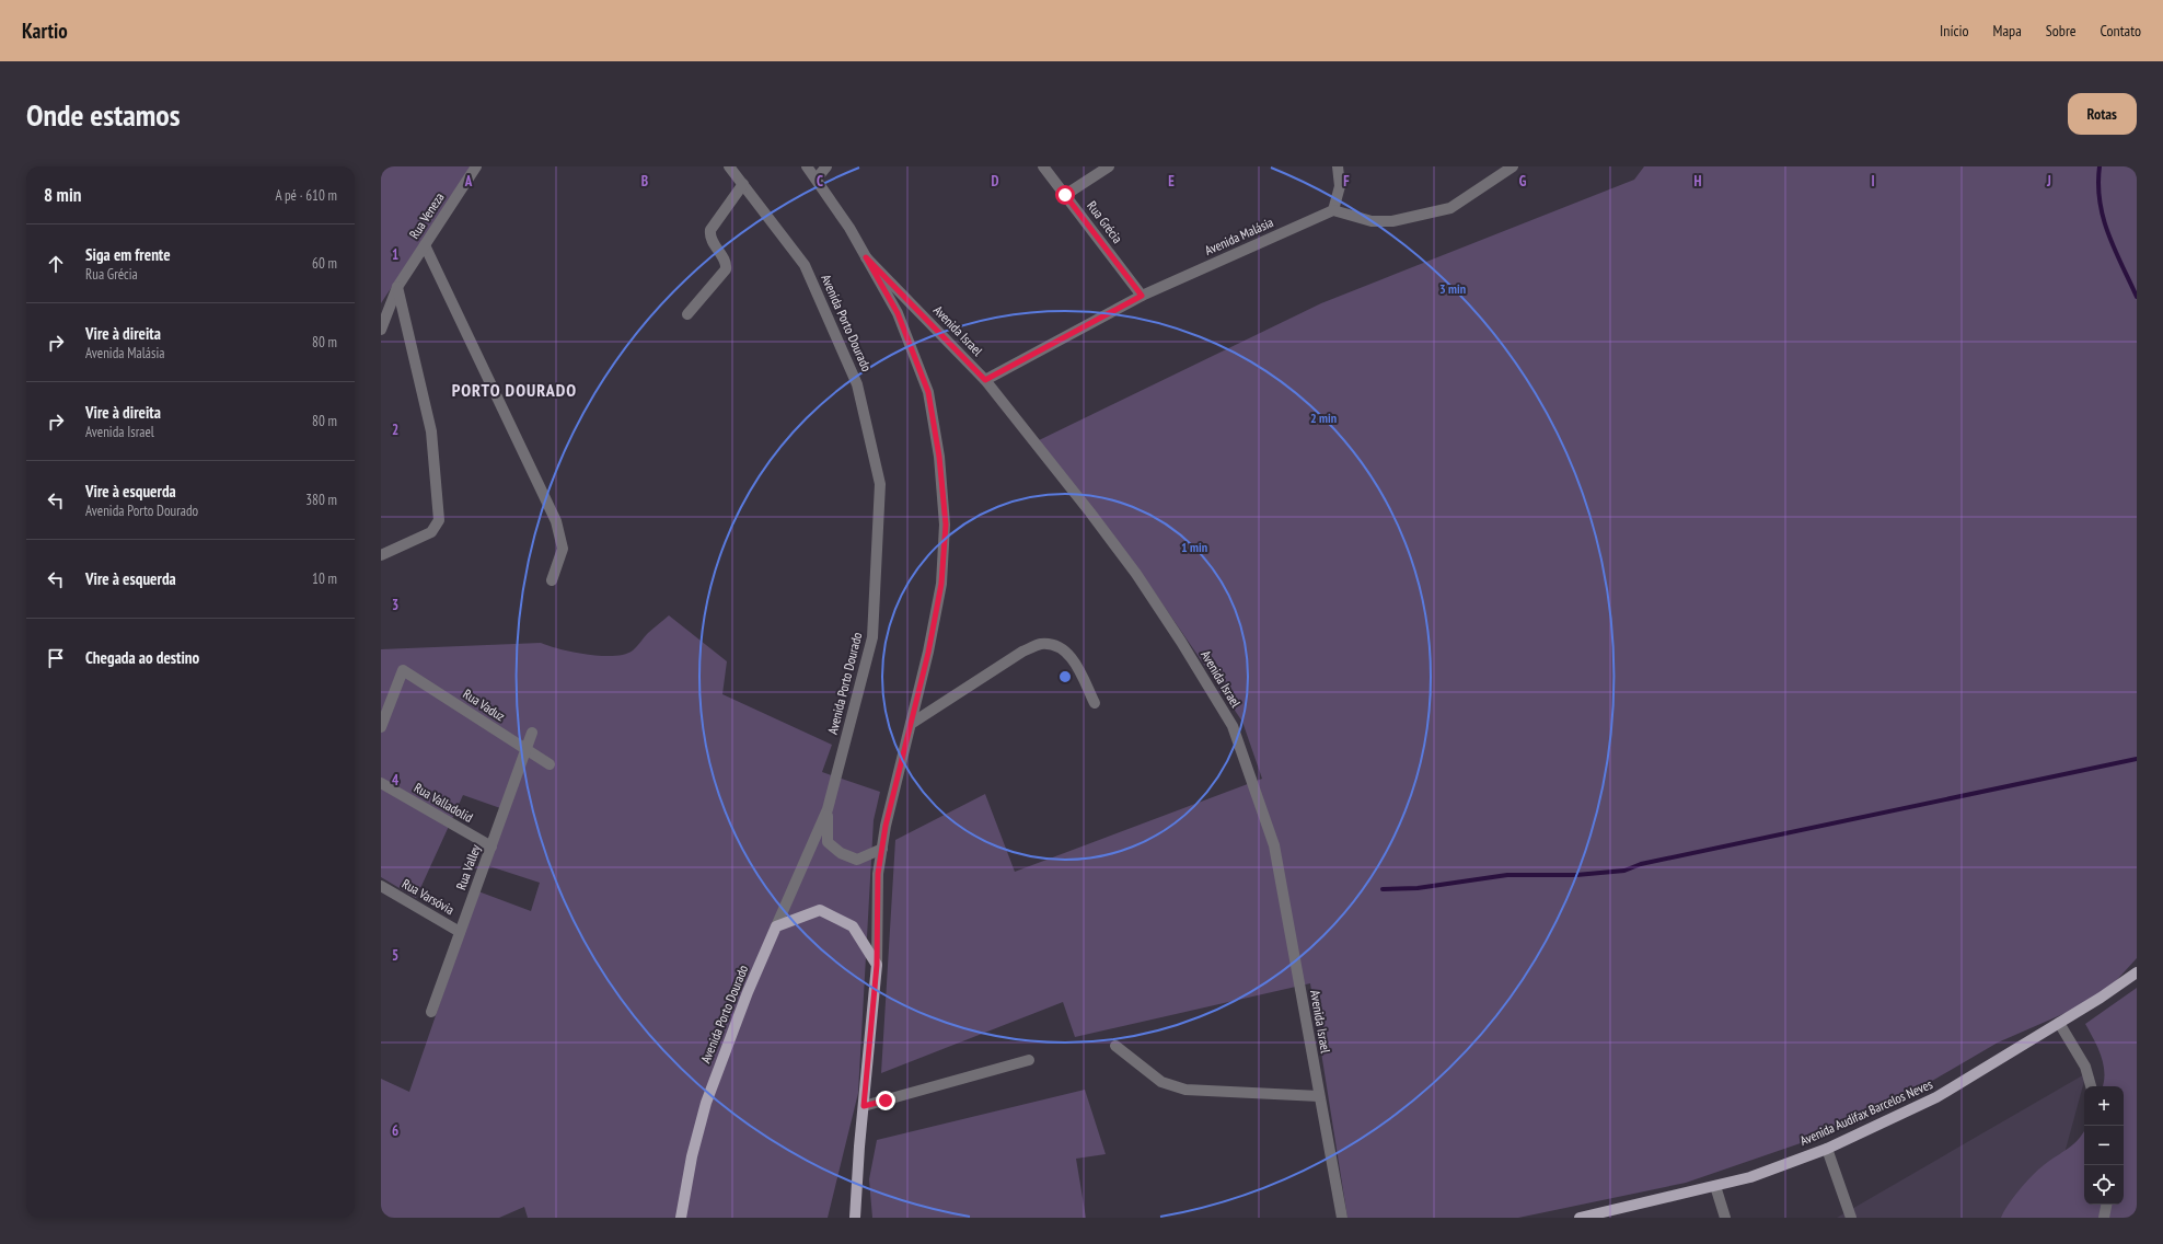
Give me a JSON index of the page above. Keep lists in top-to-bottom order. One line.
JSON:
{"streets":{"main road":["Avenida Porto Dourado","Avenida Audifax Barcelos Neves"],"street":["Rua Veneza","Rua Grécia","Avenida Malásia","Avenida Israel","Rua Vaduz","Rua Valladolid","Rua Valley","Rua Varsóvia"]},"crossings":[["Rua Grécia","Avenida Malásia"],["Avenida Malásia","Avenida Israel"],["Rua Vaduz","Rua Valley"],["Rua Valladolid","Rua Valley"],["Rua Valley","Rua Varsóvia"]],"districts":["PORTO DOURADO"],"page":{"header":"Kartio","nav":["Início","Mapa","Sobre","Contato"],"buttons":"Rotas","title":"Onde estamos","heading":["8 min","A pé · 610 m"],"list":[["Siga em frente","Rua Grécia","60 m"],["Vire à direita","Avenida Malásia","80 m"],["Vire à direita","Avenida Israel","80 m"],["Vire à esquerda","Avenida Porto Dourado","380 m"],["Vire à esquerda","10 m"],"Chegada ao destino"],"map_buttons":["+","−"]},"grid":{"columns":["A","B","C","D","E","F","G","H","I","J"],"rows":["1","2","3","4","5","6"]},"rings":["3 min","2 min","1 min"]}
